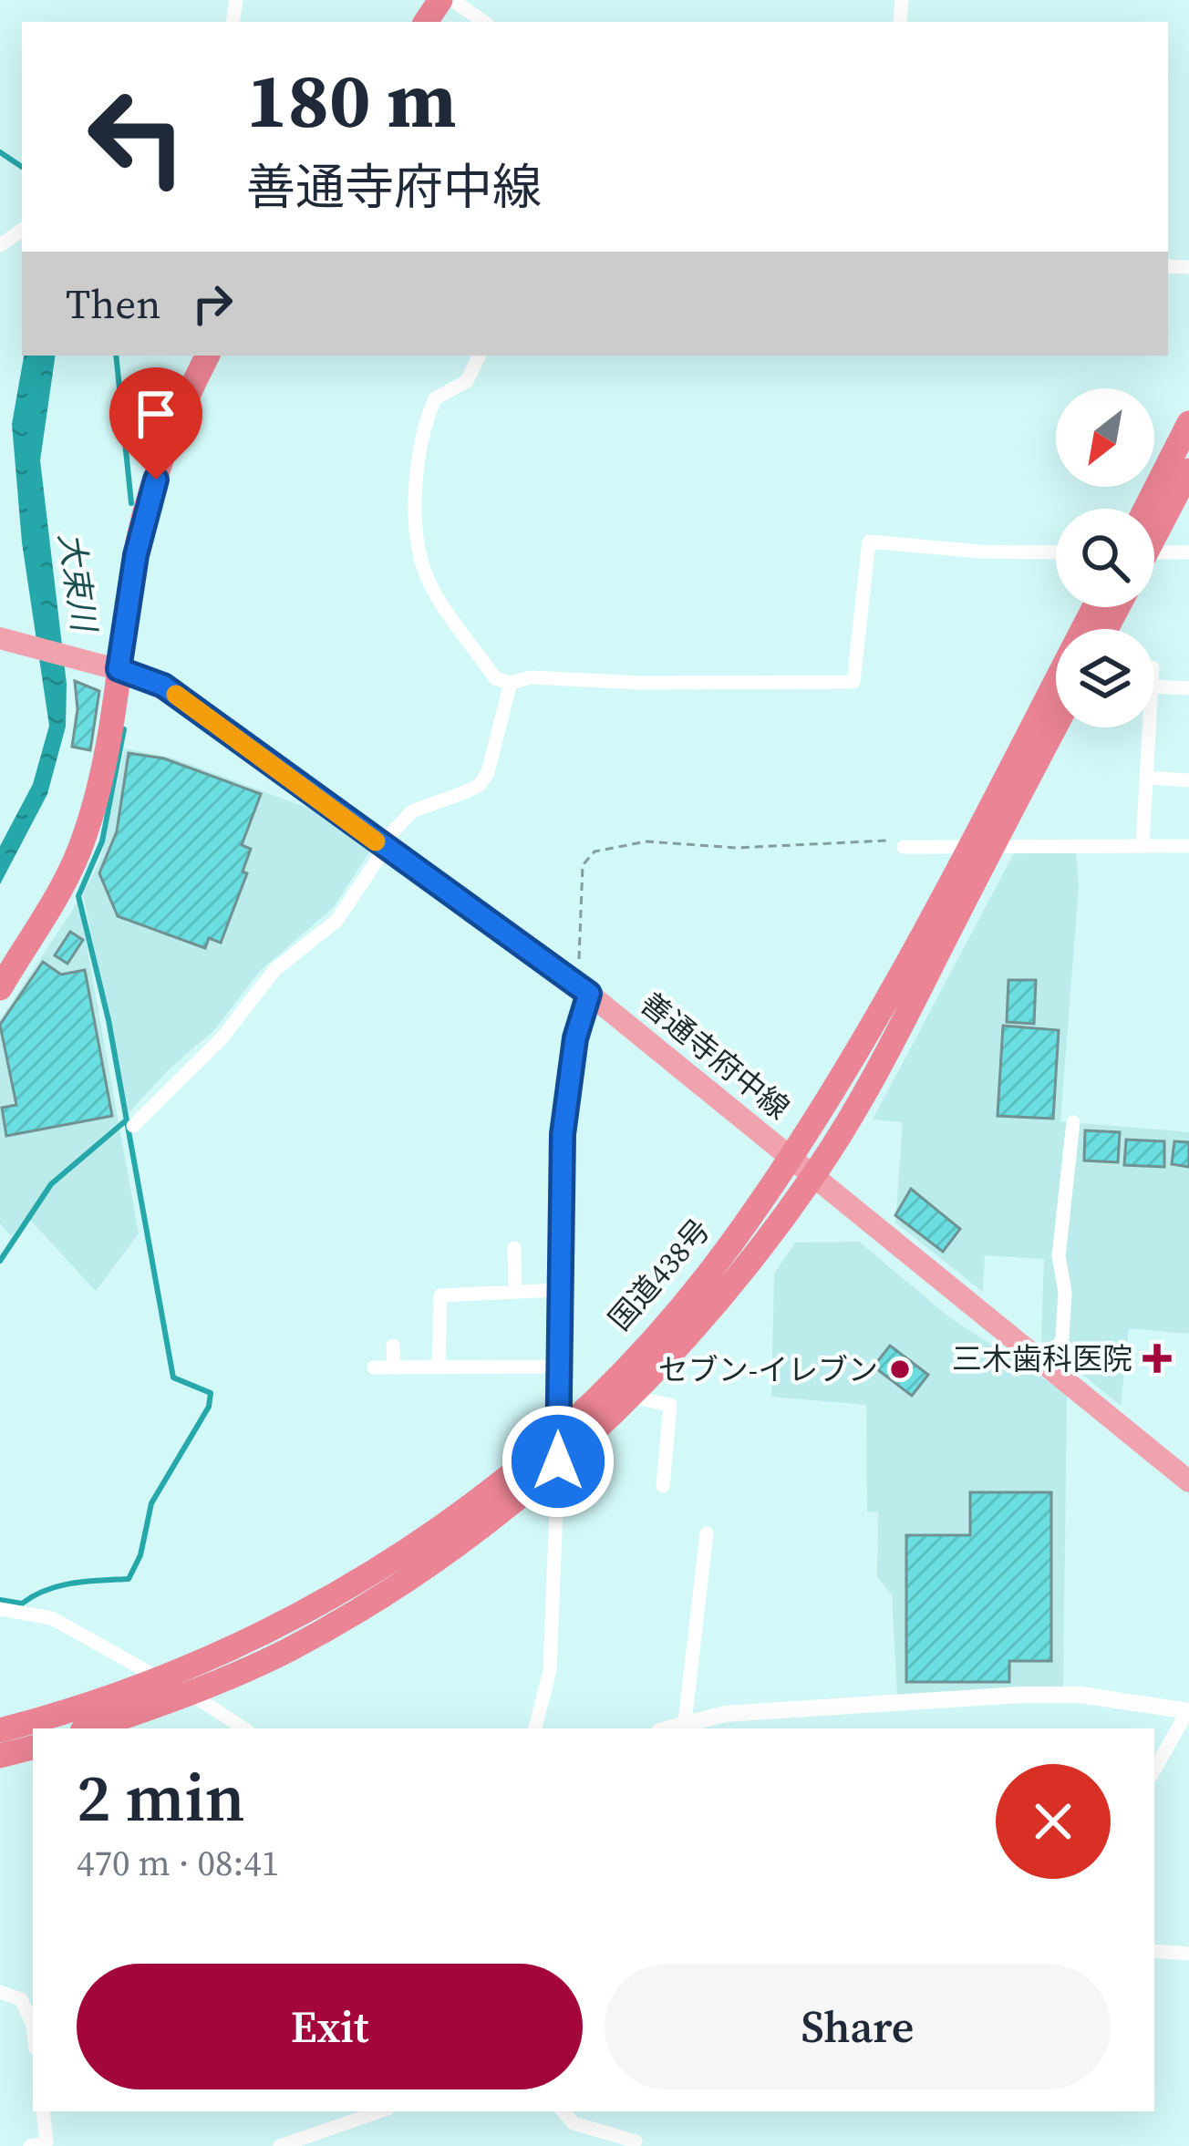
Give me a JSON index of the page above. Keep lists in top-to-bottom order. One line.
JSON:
{"streets":{"highway":["国道438号"],"main road":["善通寺府中線"]},"crossings":[["善通寺府中線","国道438号"]],"water":["大束川"],"places":{"health":["三木歯科医院"],"other":["セブン-イレブン"]},"north":"bottom left","page":{"turn":["180 m","善通寺府中線"],"then":"Then","heading":["2 min","470 m · 08:41"],"buttons":["Exit","Share"]}}
